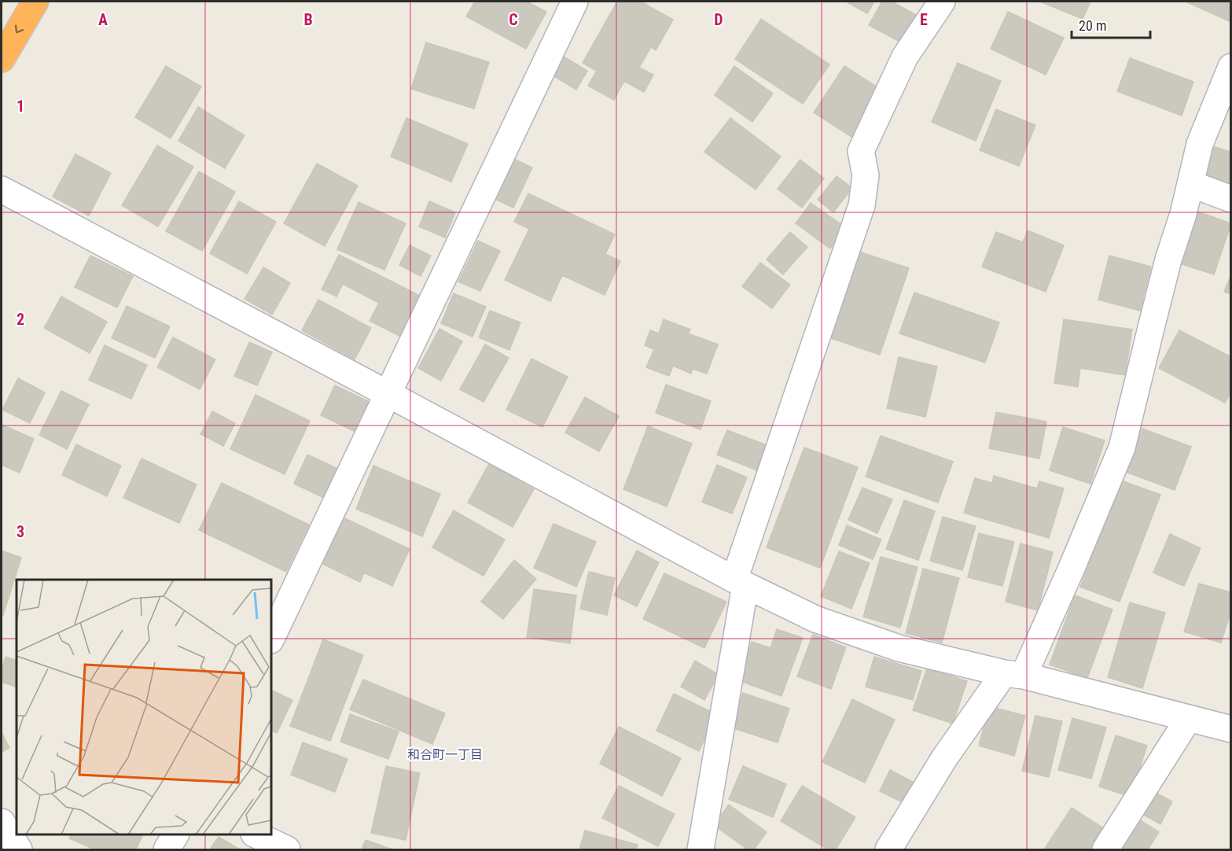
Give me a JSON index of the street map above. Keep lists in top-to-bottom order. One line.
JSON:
{"districts":["和合町一丁目"],"scale_bar":"20 m","grid":{"columns":["A","B","C","D","E"],"rows":["1","2","3"]}}
